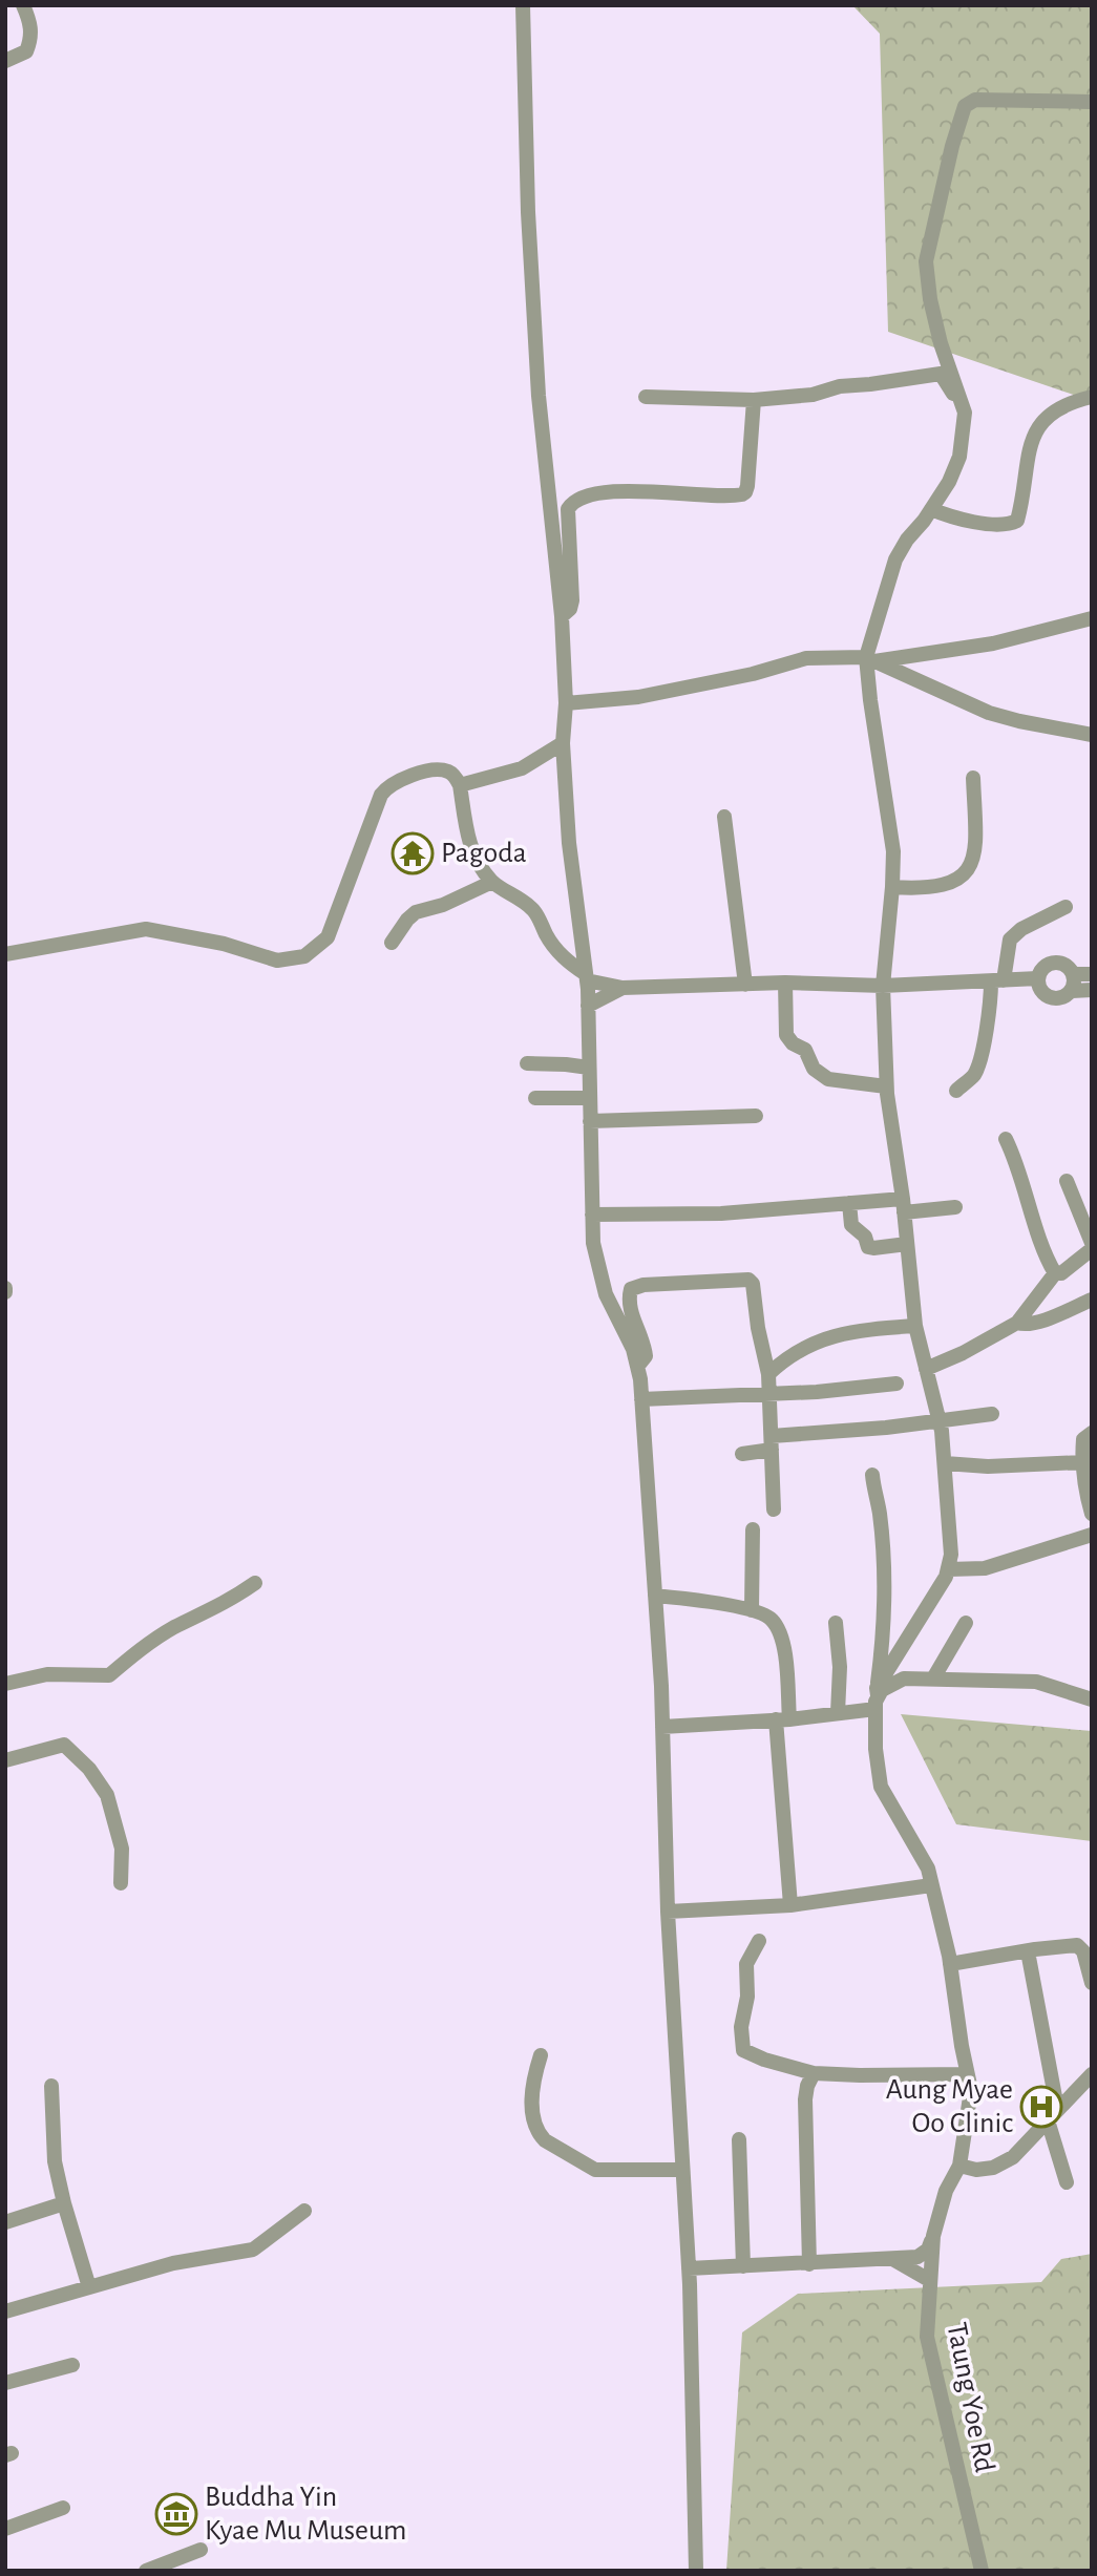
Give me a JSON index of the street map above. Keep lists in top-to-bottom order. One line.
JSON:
{"streets":{"street":["Taung Yoe Rd"]},"places":{"temple":["Pagoda"],"hospital":["Aung Myae Oo Clinic"],"museum":["Buddha Yin Kyae Mu Museum"]}}
